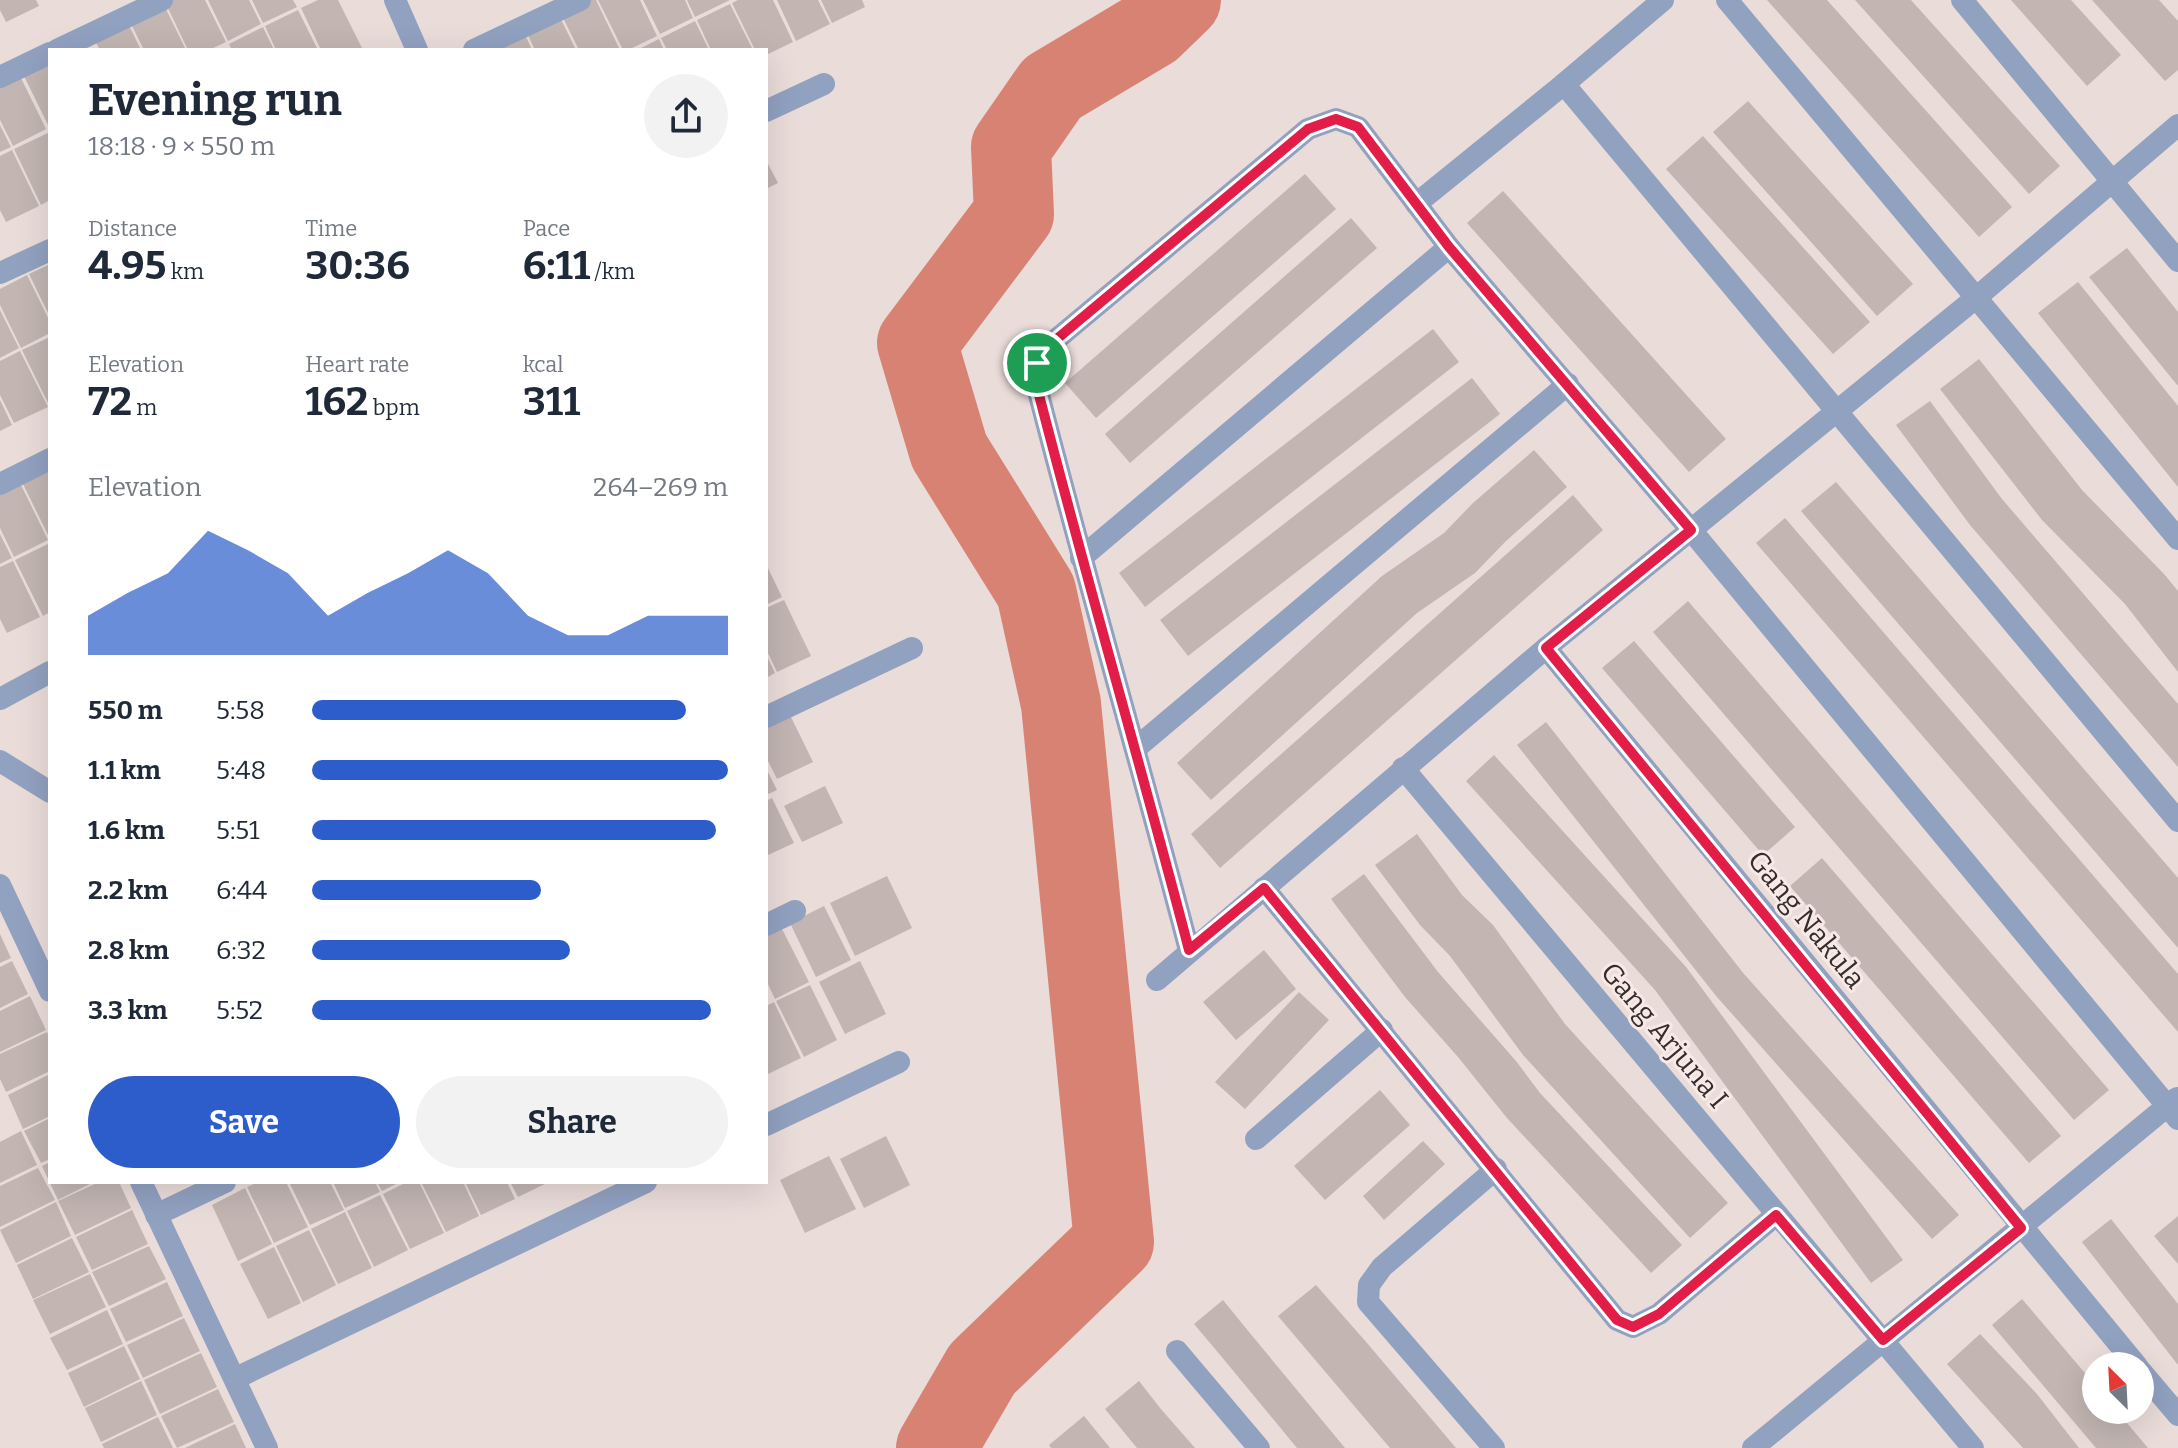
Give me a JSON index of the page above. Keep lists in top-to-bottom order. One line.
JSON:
{"streets":{"street":["Gang Nakula","Gang Arjuna I"]},"north":"top left","page":{"heading":["Evening run","18:18 · 9 × 550 m"],"stats":[["Distance","4.95 km"],["Time","30:36"],["Pace","6:11 /km"],["Elevation","72 m"],["Heart rate","162 bpm"],["kcal","311"]],"chart":["Elevation","264–269 m"],"list":[{"name":"550 m","note":"5:58"},{"name":"1.1 km","note":"5:48"},{"name":"1.6 km","note":"5:51"},{"name":"2.2 km","note":"6:44"},{"name":"2.8 km","note":"6:32"},{"name":"3.3 km","note":"5:52"}],"buttons":["Save","Share"]}}
